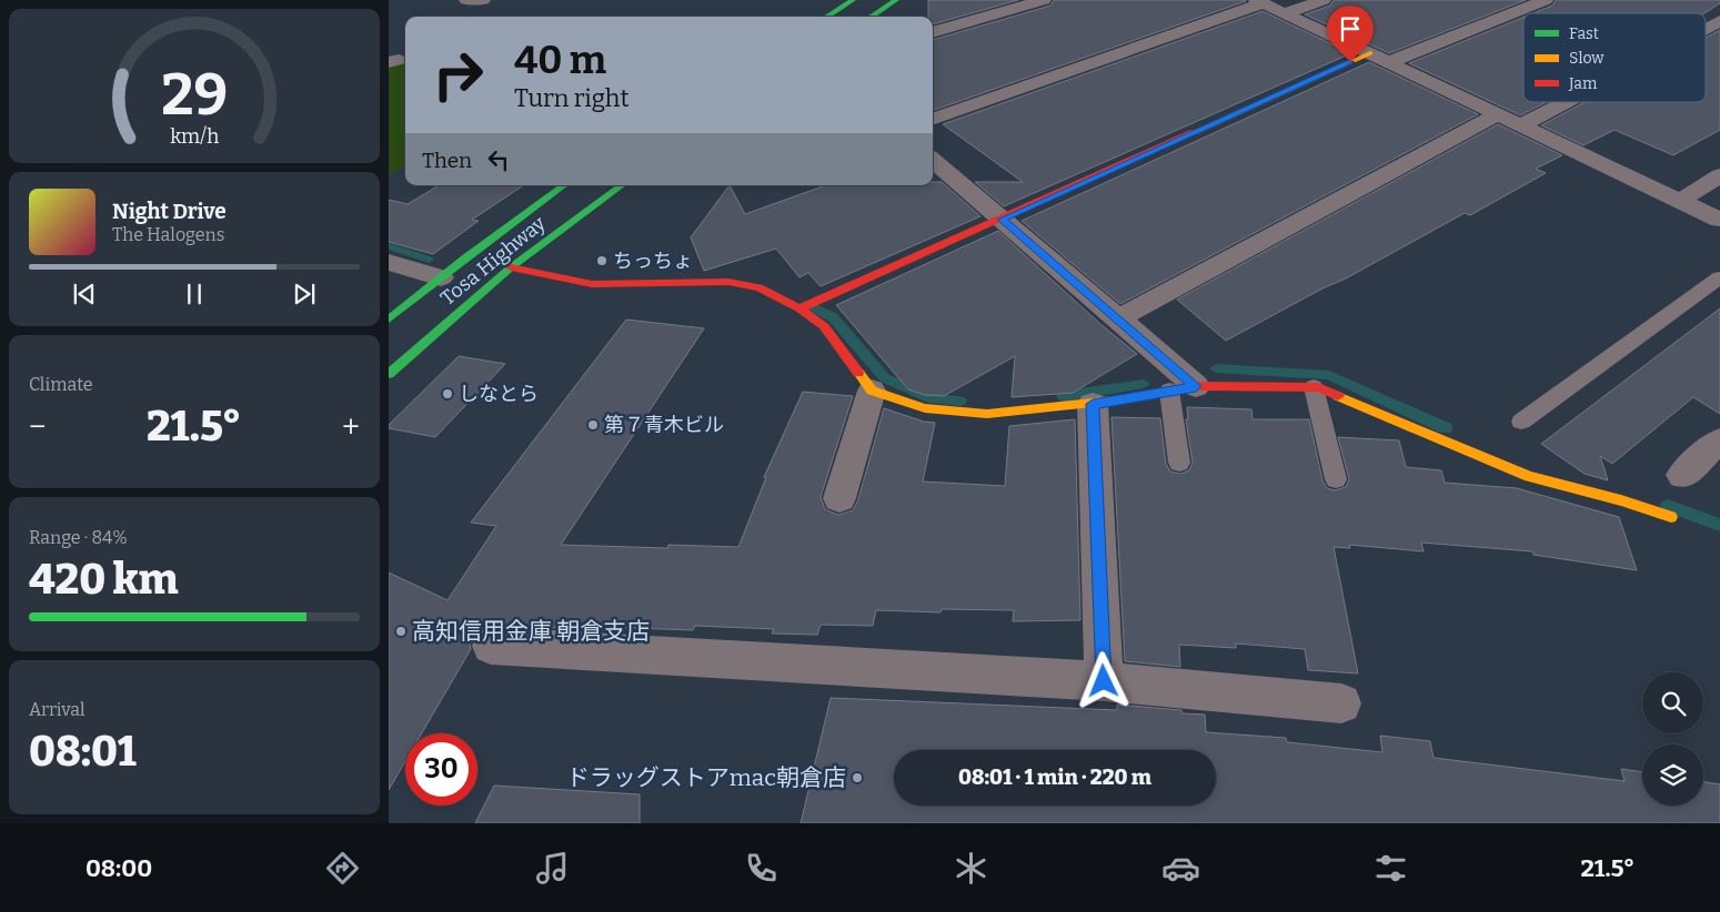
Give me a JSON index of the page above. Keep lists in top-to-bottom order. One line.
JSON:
{"streets":{"main road":["Tosa Highway"]},"places":["ちっちょ","しなとら","第７青木ビル","高知信用金庫 朝倉支店","ドラッグストアmac朝倉店"],"legend":["Fast","Slow","Jam"],"page":{"turn":["40 m","Turn right"],"then":"Then","song":["Night Drive","The Halogens"],"tile":["Climate",["Range · 84%","420 km"],["Arrival","08:01"]],"heat":["−","21.5°","+"],"limit":"30","trip":"08:01 · 1 min · 220 m","tabs":["08:00","21.5°"],"gauge":["29","km/h"]}}
